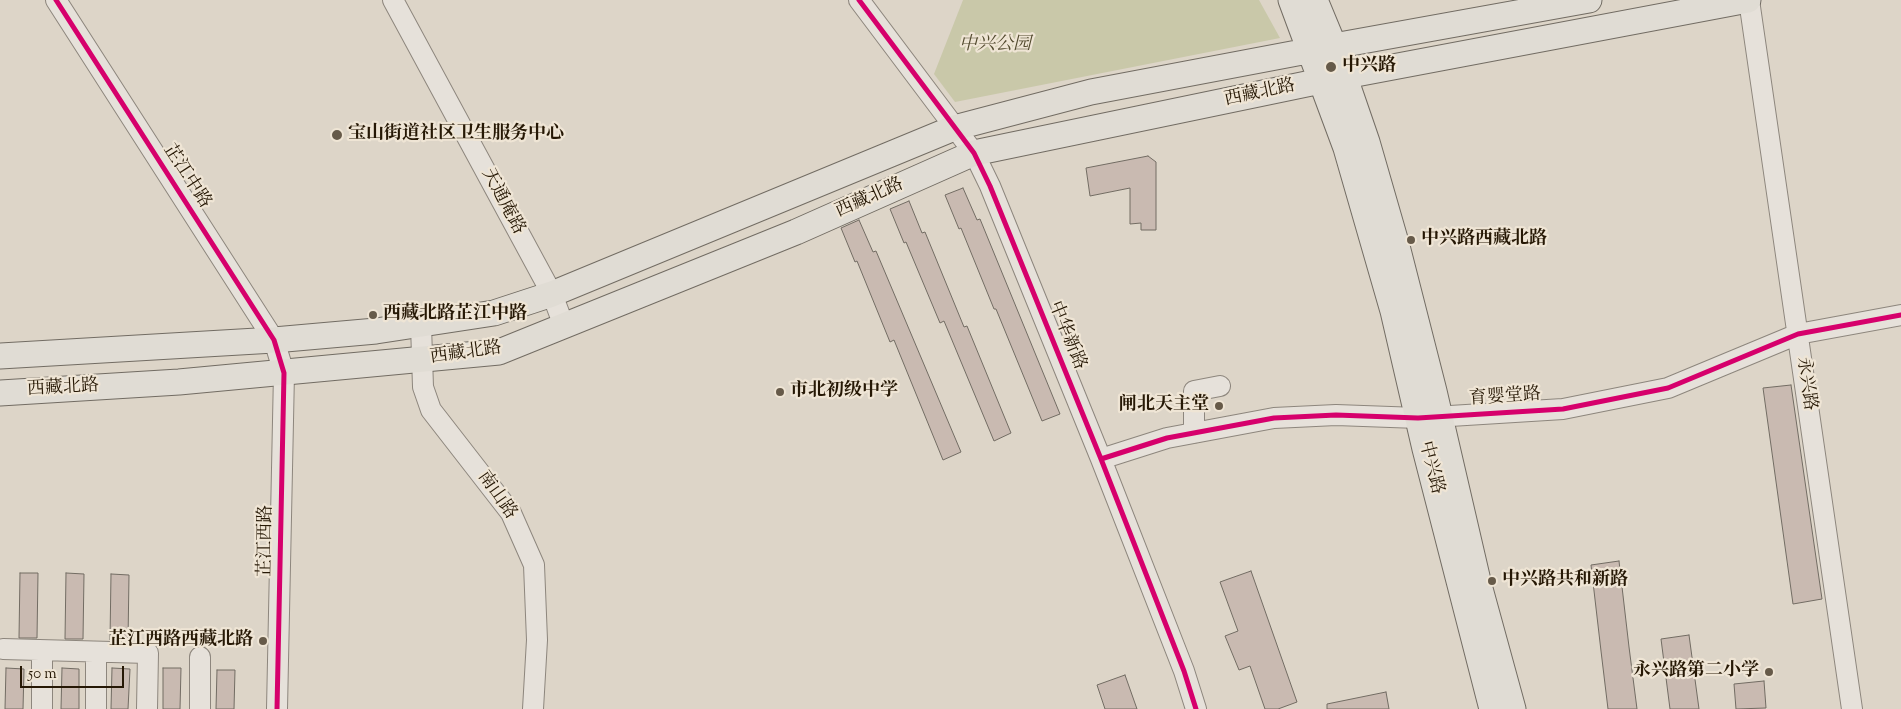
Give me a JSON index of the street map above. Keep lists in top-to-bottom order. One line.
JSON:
{"streets":{"main road":["西藏北路","中兴路"],"street":["芷江中路","天通庵路","中华新路","永兴路","育婴堂路","南山路","芷江西路"]},"crossings":[["西藏北路","芷江中路"],["西藏北路","天通庵路"],["西藏北路","中华新路"],["西藏北路","永兴路"],["西藏北路","中兴路"],["西藏北路","南山路"],["西藏北路","芷江西路"],["芷江中路","芷江西路"],["中华新路","育婴堂路"],["永兴路","育婴堂路"],["育婴堂路","中兴路"]],"parks":["中兴公园"],"places":["中兴路","宝山街道社区卫生服务中心","中兴路西藏北路","西藏北路芷江中路","市北初级中学","闸北天主堂","中兴路共和新路","芷江西路西藏北路","永兴路第二小学"],"scale_bar":"50 m"}
